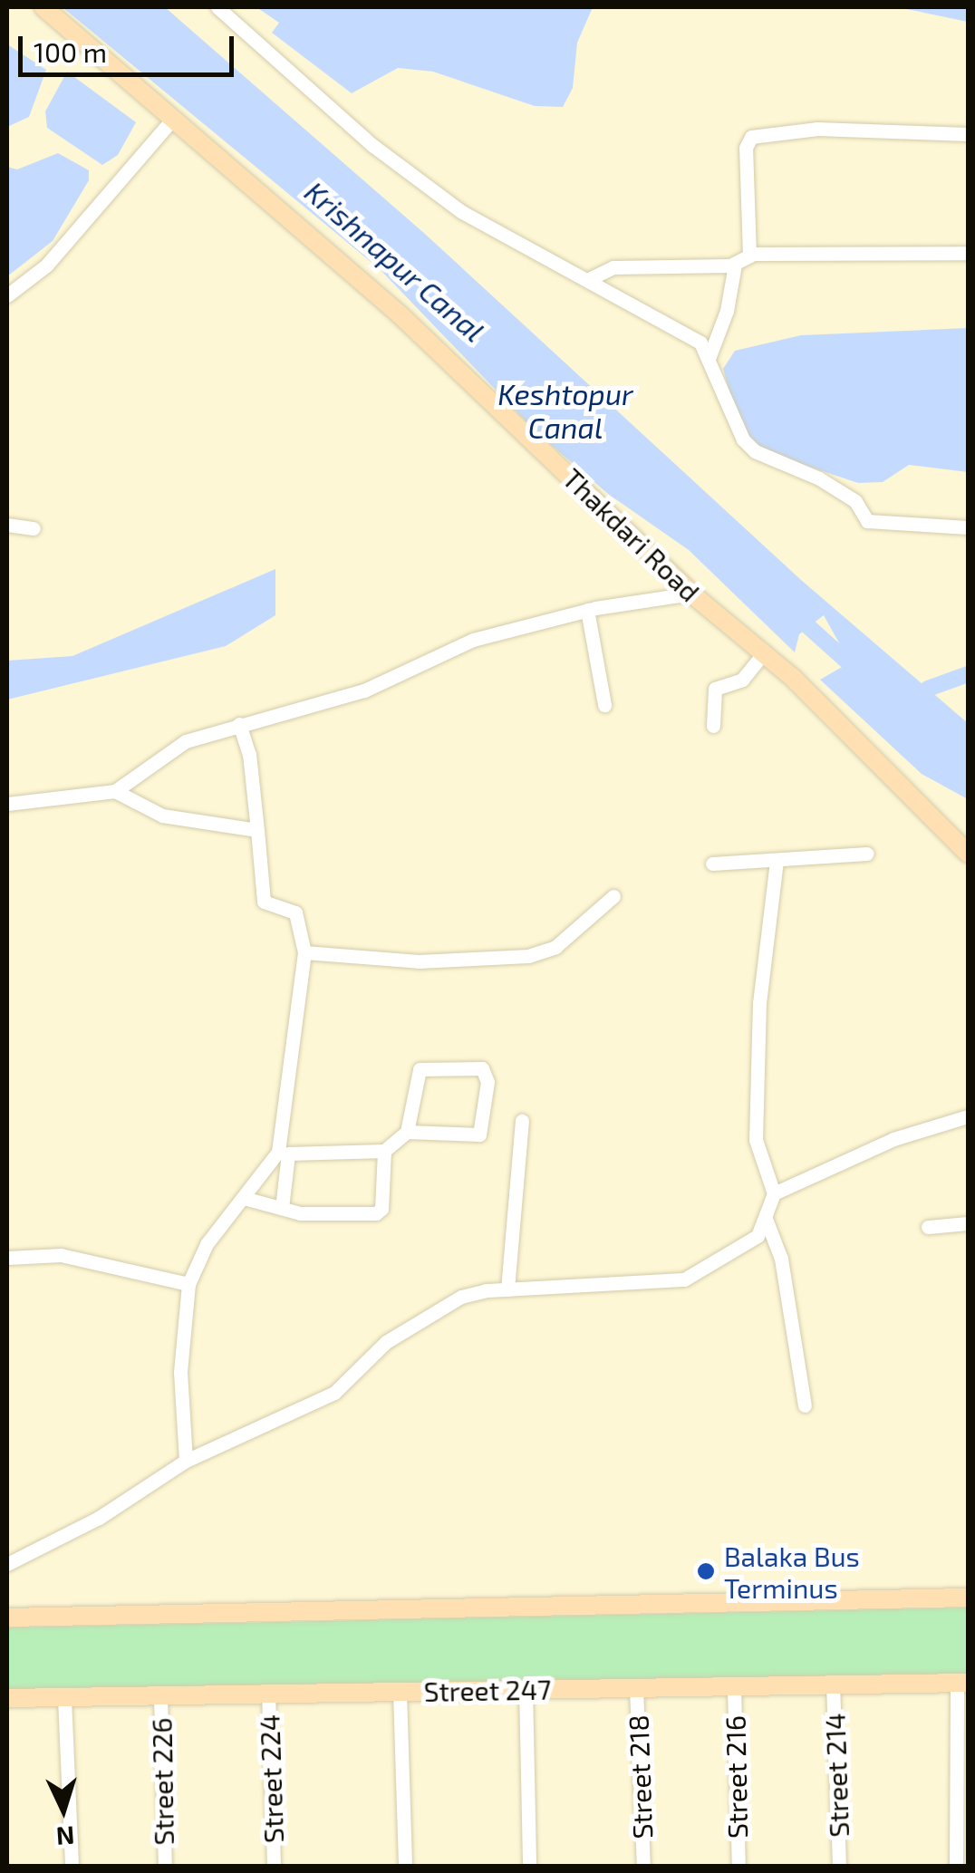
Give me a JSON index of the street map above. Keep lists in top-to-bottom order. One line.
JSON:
{"streets":{"street":["Thakdari Road","Street 247","Street 214","Street 218","Street 216","Street 224","Street 226"]},"crossings":[["Street 247","Street 214"],["Street 247","Street 218"],["Street 247","Street 216"],["Street 247","Street 224"],["Street 247","Street 226"]],"water":["Krishnapur Canal","Keshtopur Canal"],"places":["Balaka Bus Terminus"],"scale_bar":"100 m","north":"bottom"}
